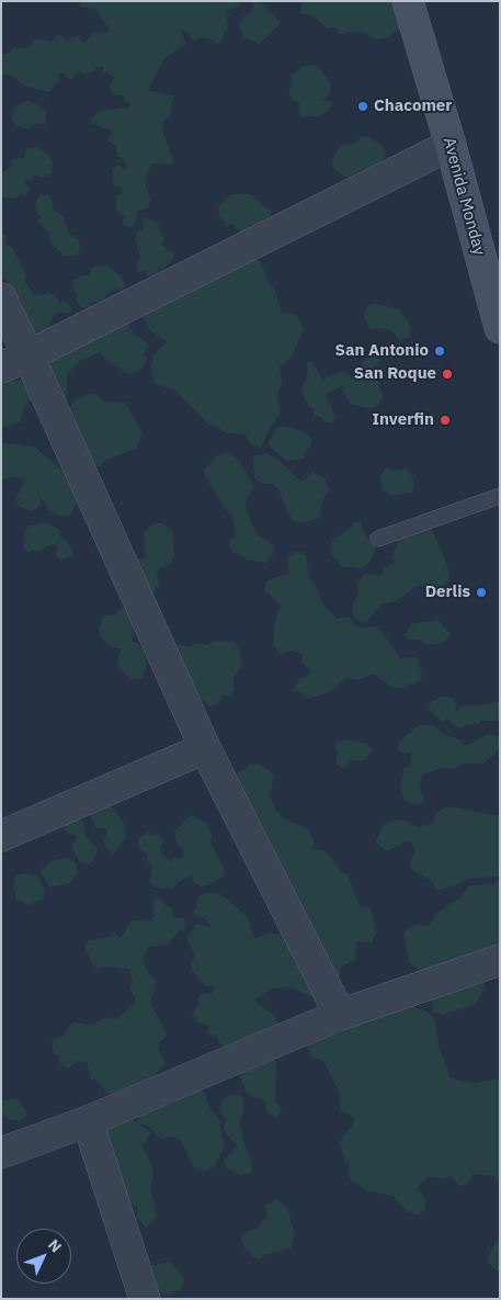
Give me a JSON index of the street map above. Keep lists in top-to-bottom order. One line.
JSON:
{"streets":{"main road":["Avenida Monday"]},"places":["Chacomer","San Antonio","San Roque","Inverfin","Derlis"],"north":"top right"}
